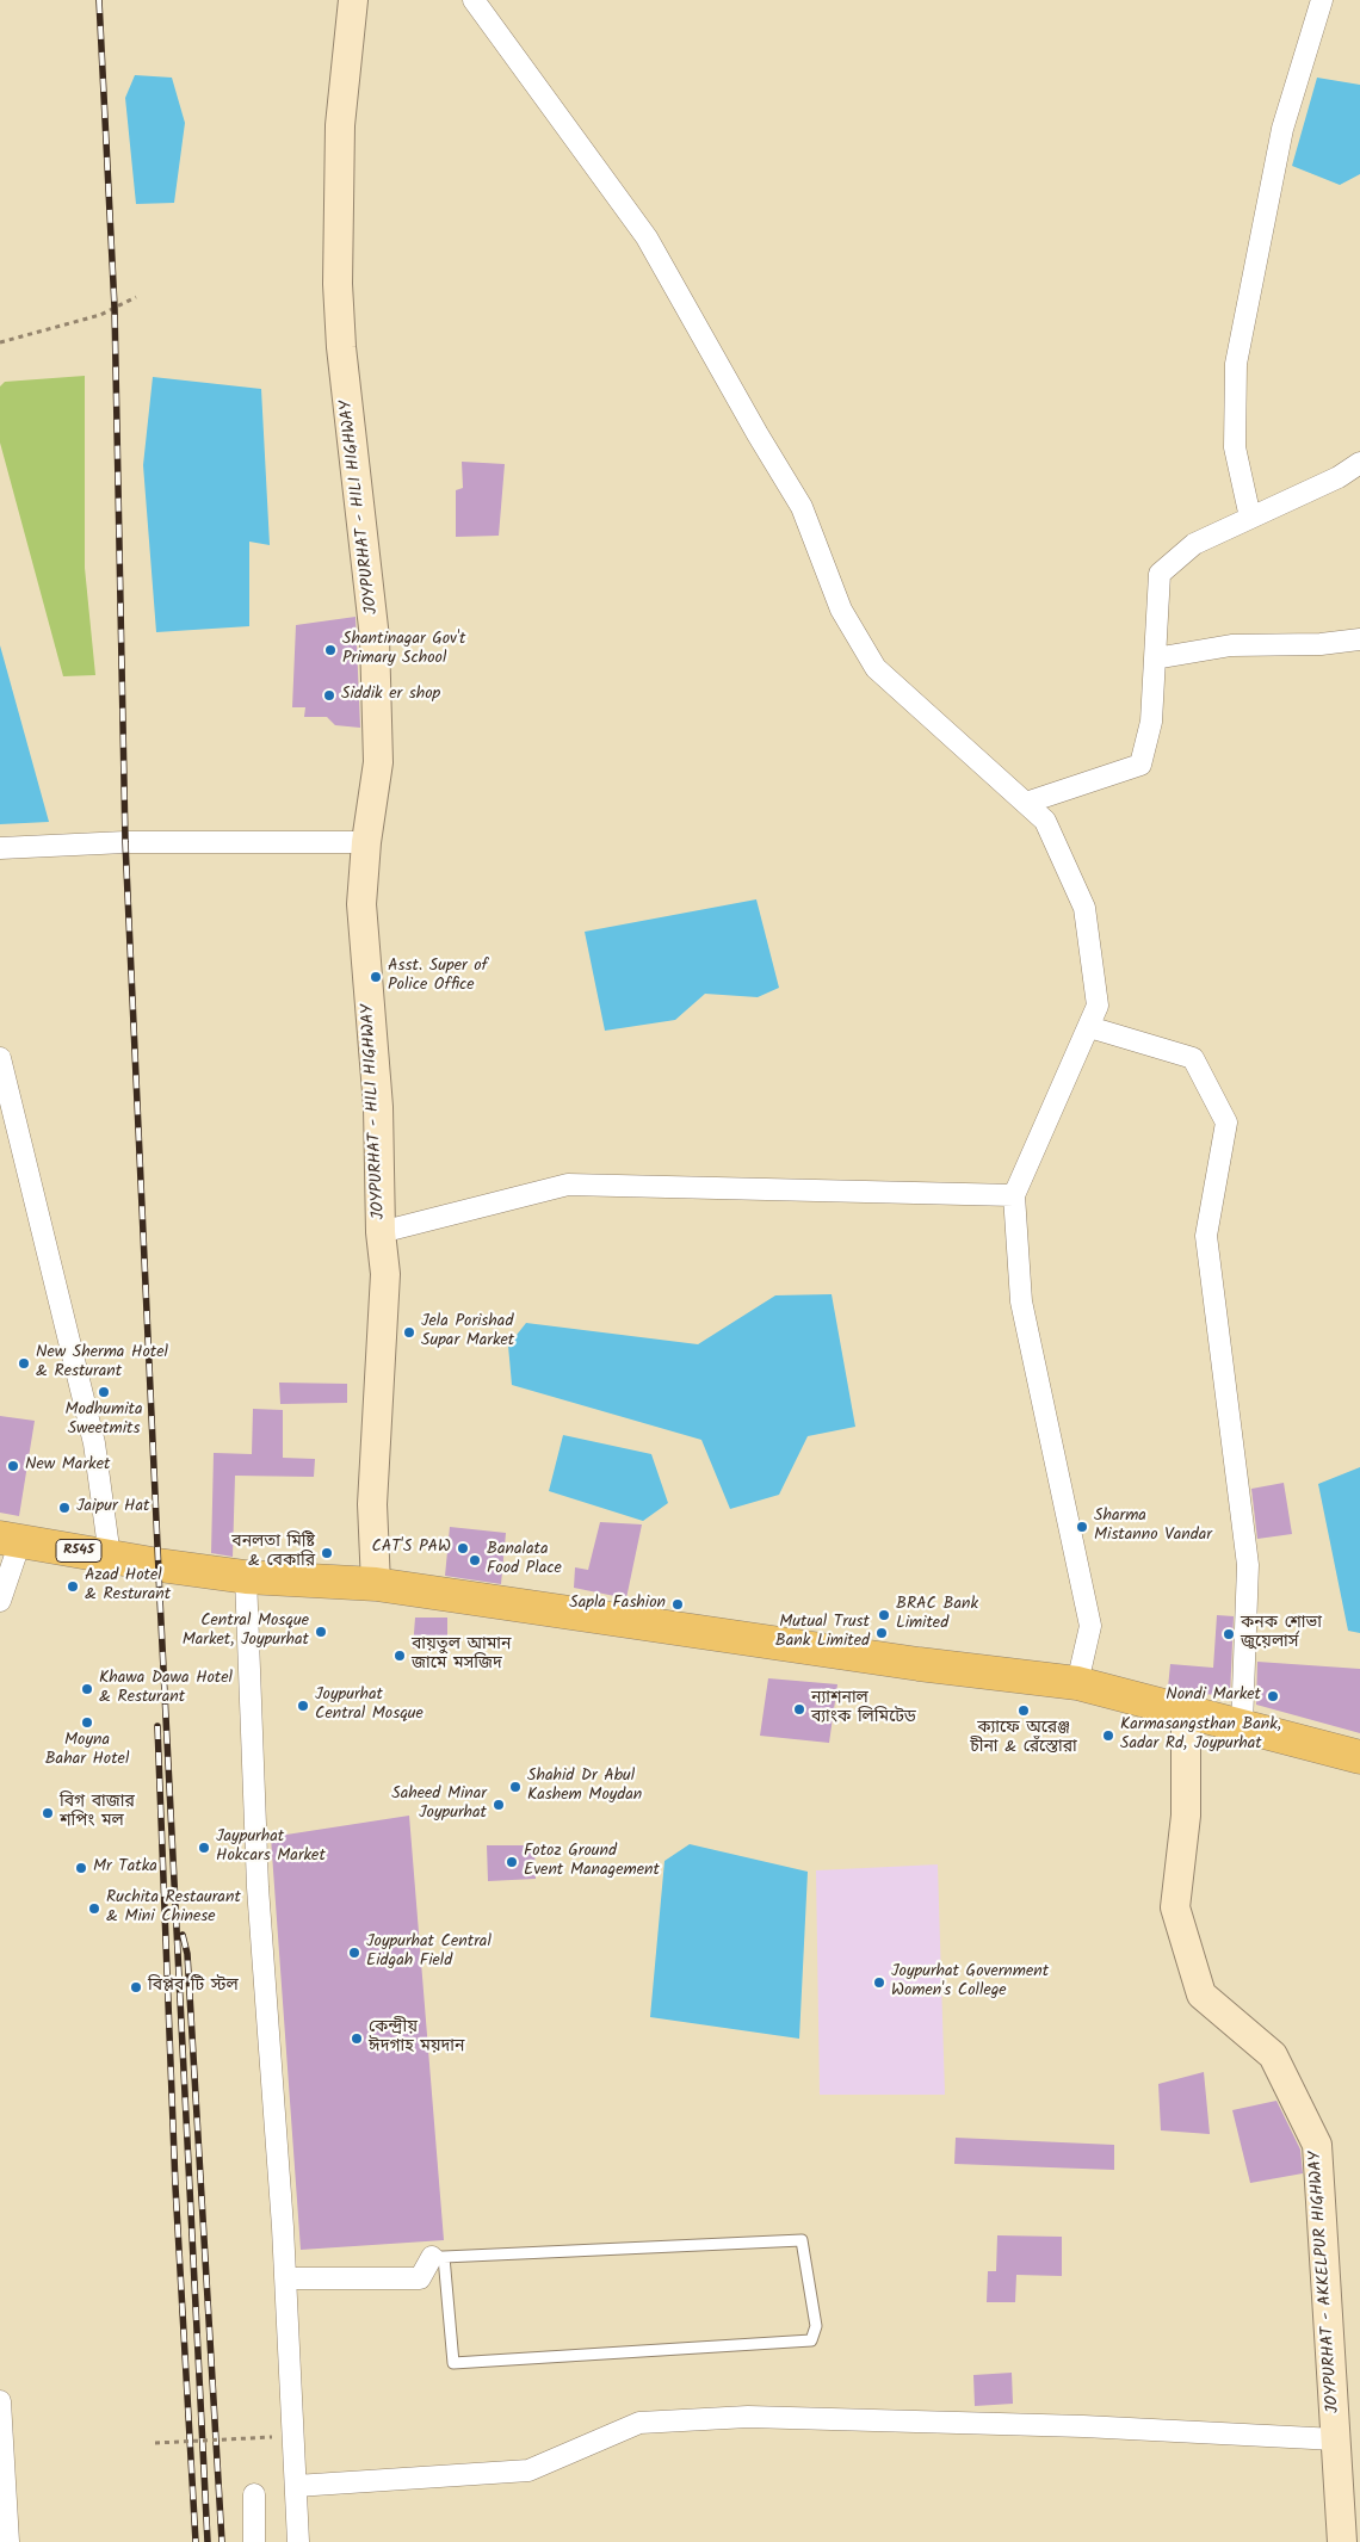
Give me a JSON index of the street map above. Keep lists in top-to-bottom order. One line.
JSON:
{"streets":{"main road":["JOYPURHAT - HILI HIGHWAY","R545","JOYPURHAT - AKKELPUR HIGHWAY"]},"places":["Shantinagar Gov't Primary School","Siddik er shop","Asst. Super of Police Office","Jela Porishad Supar Market","New Sherma Hotel & Resturant","Modhumita Sweetmits","New Market","Jaipur Hat","Sharma Mistanno Vandar","CAT'S PAW","বনলতা মিষ্টি & বেকারি","Banalata Food Place","Azad Hotel & Resturant","Sapla Fashion","BRAC Bank Limited","Central Mosque Market, Joypurhat","Mutual Trust Bank Limited","কনক শোভা জুয়েলার্স","বায়তুল আমান জামে মসজিদ","Khawa Dawa Hotel & Resturant","Nondi Market","Joypurhat Central Mosque","ন্যাশনাল ব্যাংক লিমিটেড","ক্যাফে অরেঞ্জ চীনা & রেঁস্তোরা","Moyna Bahar Hotel","Karmasangsthan Bank, Sadar Rd, Joypurhat","Shahid Dr Abul Kashem Moydan","Saheed Minar Joypurhat","বিগ বাজার শপিং মল","Jaypurhat Hokcars Market","Fotoz Ground Event Management","Mr Tatka","Ruchita Restaurant & Mini Chinese","Joypurhat Central Eidgah Field","Joypurhat Government Women's College","বিপ্লব টি স্টল","কেন্দ্রীয় ঈদগাহ ময়দান"]}
